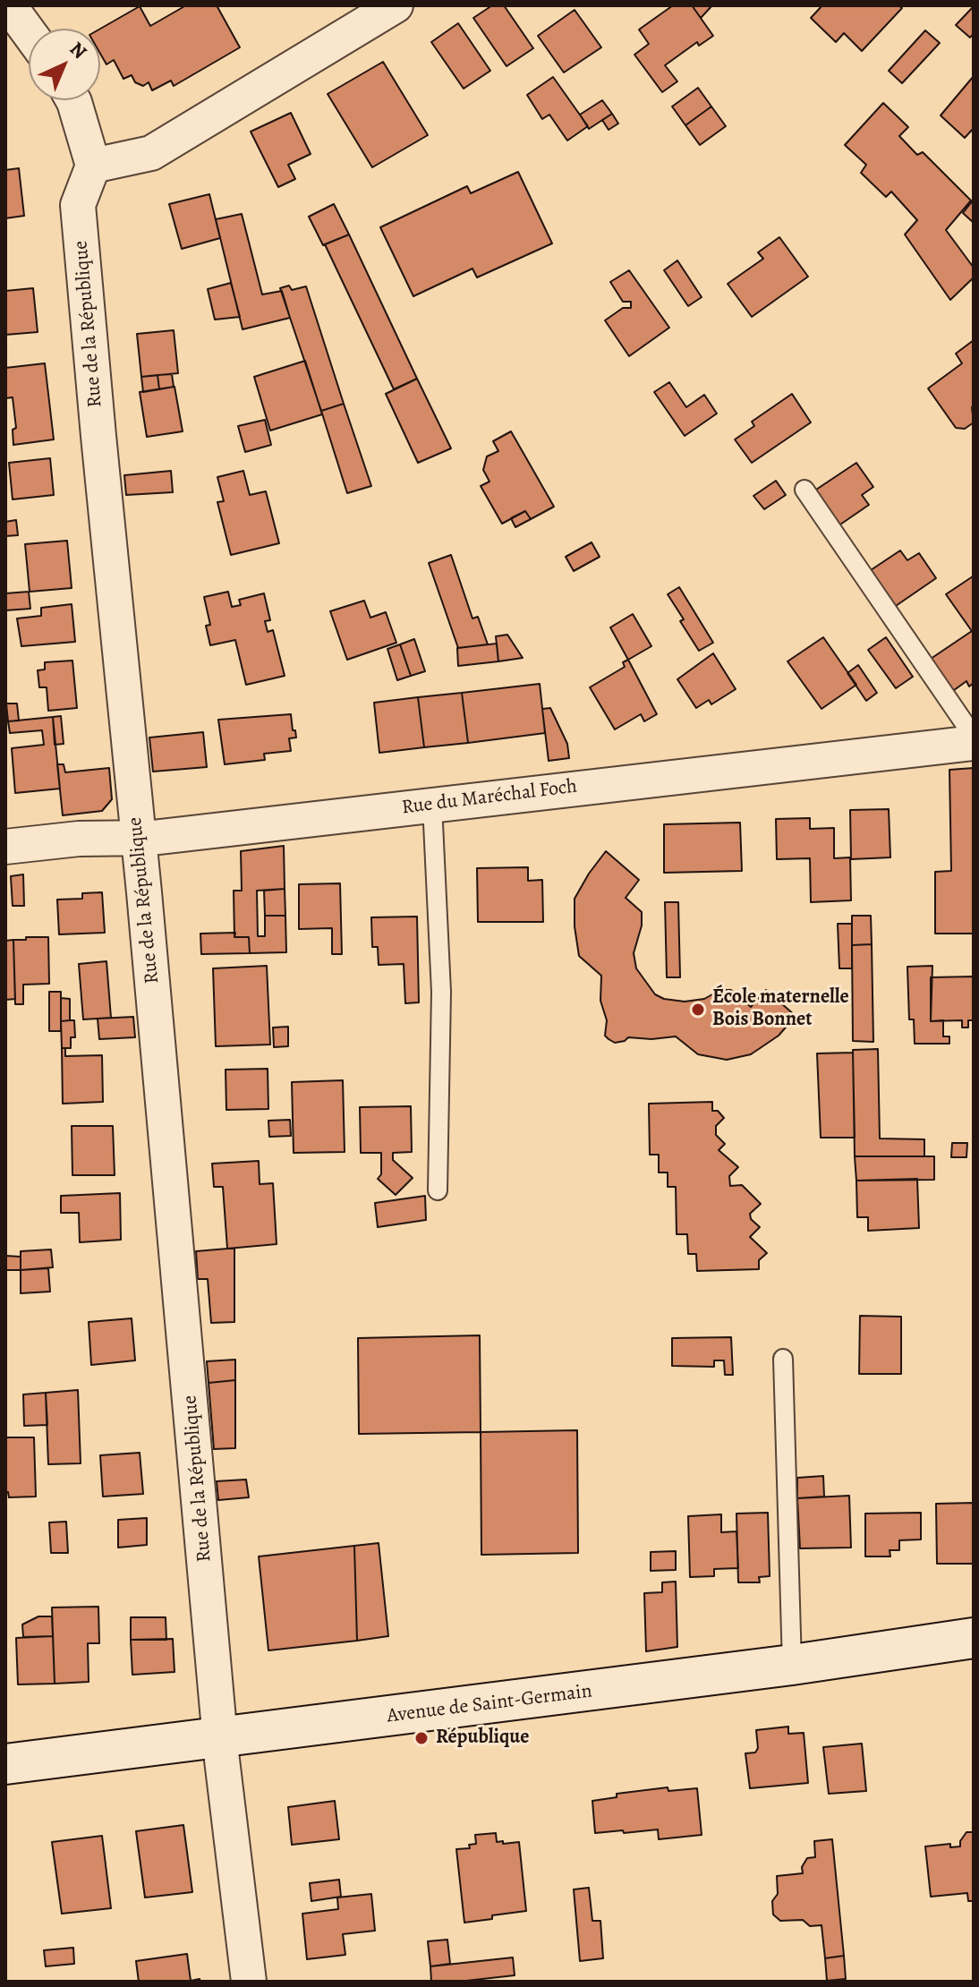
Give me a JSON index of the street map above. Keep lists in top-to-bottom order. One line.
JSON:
{"streets":{"main road":["Avenue de Saint-Germain"],"street":["Rue de la République","Rue du Maréchal Foch"]},"crossings":[["Rue de la République","Rue du Maréchal Foch"],["Rue de la République","Avenue de Saint-Germain"]],"places":["École maternelle Bois Bonnet","République"],"north":"top right"}
